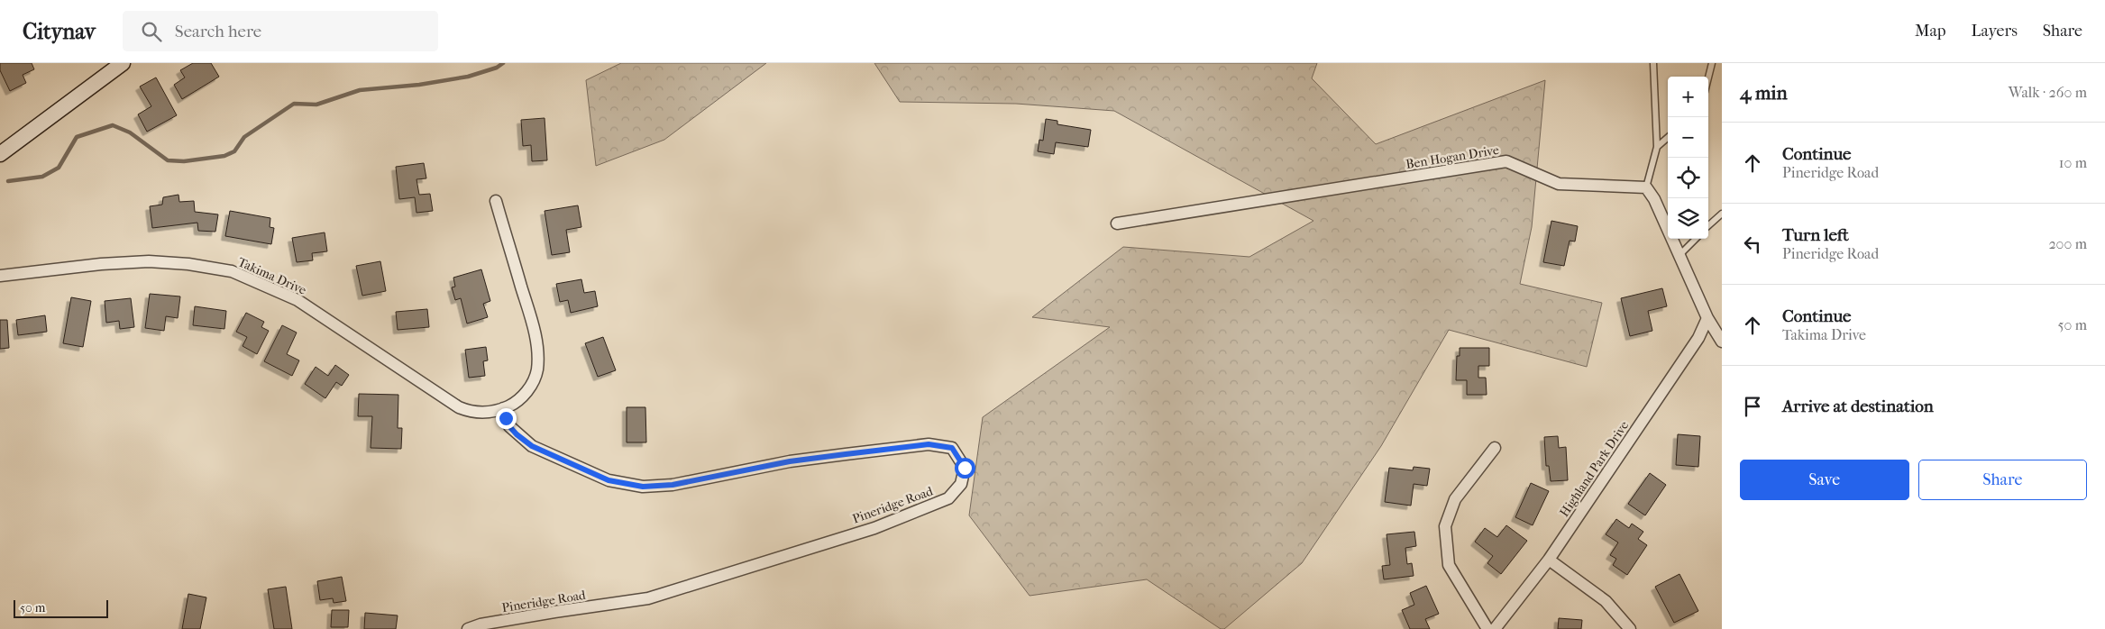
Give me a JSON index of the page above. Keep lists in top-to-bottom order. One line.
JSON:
{"streets":{"street":["Ben Hogan Drive","Takima Drive","Highland Park Drive","Pineridge Road"]},"crossings":[["Takima Drive","Pineridge Road"]],"scale_bar":"50 m","page":{"header":"Citynav","search":"Search here","nav":["Map","Layers","Share"],"heading":["4 min","Walk · 260 m"],"map_buttons":["+","−"],"list":[["Continue","Pineridge Road","10 m"],["Turn left","Pineridge Road","200 m"],["Continue","Takima Drive","50 m"],"Arrive at destination"],"buttons":["Save","Share"],"scale":"50 m"}}
